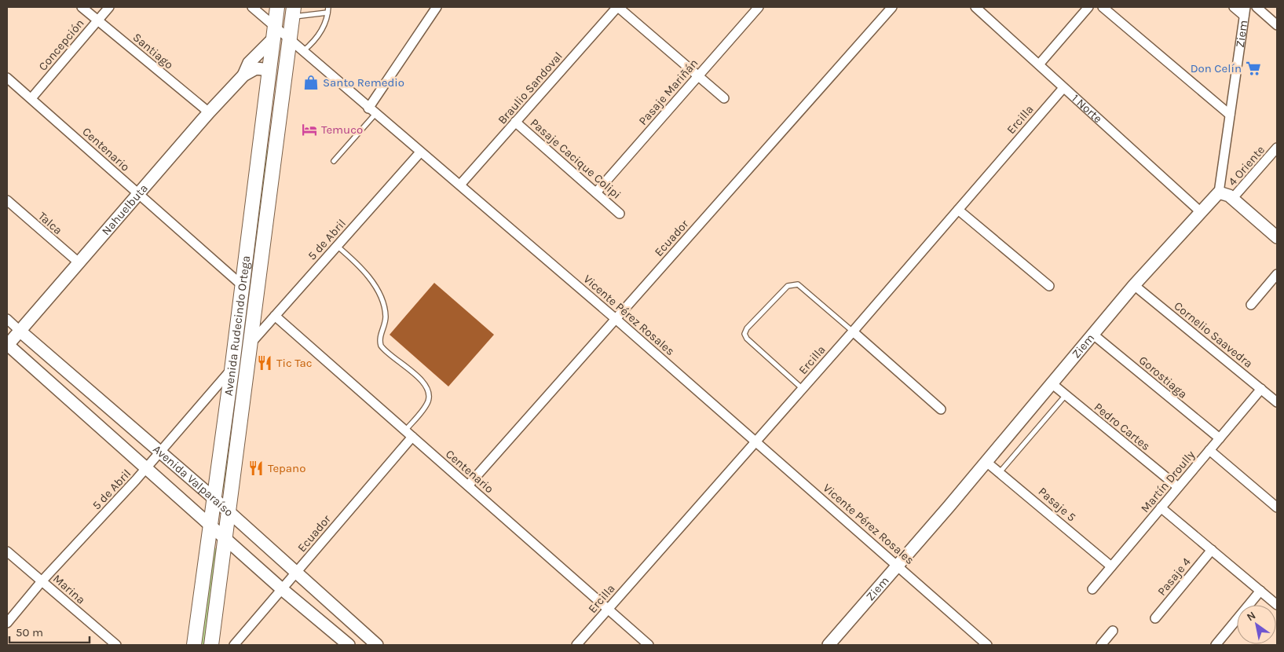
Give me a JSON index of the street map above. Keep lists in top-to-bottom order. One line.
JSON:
{"streets":{"main road":["Avenida Rudecindo Ortega"],"street":["Ziem","Concepción","Santiago","Braulio Sandoval","Pasaje Mariñán","1 Norte","Ercilla","Centenario","Pasaje Cacique Colipi","4 Oriente","Nahuelbuta","Talca","Ecuador","5 de Abril","Vicente Pérez Rosales","Cornelio Saavedra","Gorostiaga","Pedro Cartes","Avenida Valparaíso","Martín Droully","Pasaje 5","Pasaje 4","Marina"]},"crossings":[["Ziem","1 Norte"],["Ziem","Vicente Pérez Rosales"],["Ziem","Cornelio Saavedra"],["Ziem","Gorostiaga"],["Ziem","Pedro Cartes"],["Ziem","Pasaje 5"],["Concepción","Santiago"],["Concepción","Centenario"],["Santiago","Nahuelbuta"],["Braulio Sandoval","Pasaje Cacique Colipi"],["Braulio Sandoval","Vicente Pérez Rosales"],["Pasaje Mariñán","Pasaje Cacique Colipi"],["1 Norte","Ercilla"],["Ercilla","Centenario"],["Ercilla","Vicente Pérez Rosales"],["Centenario","Nahuelbuta"],["Centenario","Ecuador"],["Centenario","5 de Abril"],["Centenario","Avenida Rudecindo Ortega"],["Nahuelbuta","Talca"],["Nahuelbuta","Vicente Pérez Rosales"],["Nahuelbuta","Avenida Rudecindo Ortega"],["Nahuelbuta","Avenida Valparaíso"],["Ecuador","Vicente Pérez Rosales"],["Ecuador","Avenida Valparaíso"],["5 de Abril","Vicente Pérez Rosales"],["5 de Abril","Avenida Rudecindo Ortega"],["5 de Abril","Avenida Valparaíso"],["5 de Abril","Marina"],["Vicente Pérez Rosales","Avenida Rudecindo Ortega"],["Avenida Rudecindo Ortega","Avenida Valparaíso"],["Cornelio Saavedra","Martín Droully"],["Gorostiaga","Martín Droully"],["Pedro Cartes","Martín Droully"],["Martín Droully","Pasaje 5"]],"places":{"supermarket":["Don Celín"],"shop":["Santo Remedio"],"hotel":["Temuco"],"restaurant":["Tic Tac","Tepano"]},"scale_bar":"50 m","north":"top left"}
